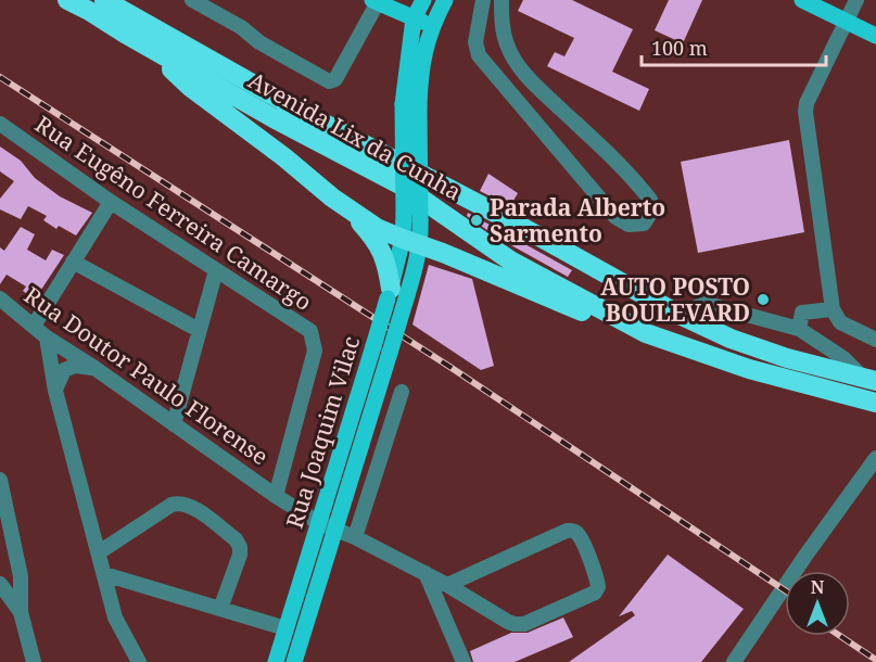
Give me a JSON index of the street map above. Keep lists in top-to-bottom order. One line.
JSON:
{"streets":{"highway":["Avenida Lix da Cunha"],"main road":["Rua Joaquim Vilac"],"street":["Rua Eugêno Ferreira Camargo","Rua Doutor Paulo Florense"]},"crossings":[["Rua Eugêno Ferreira Camargo","Rua Doutor Paulo Florense"],["Rua Doutor Paulo Florense","Rua Joaquim Vilac"]],"places":["Parada Alberto Sarmento","AUTO POSTO BOULEVARD"],"scale_bar":"100 m","north":"top"}
